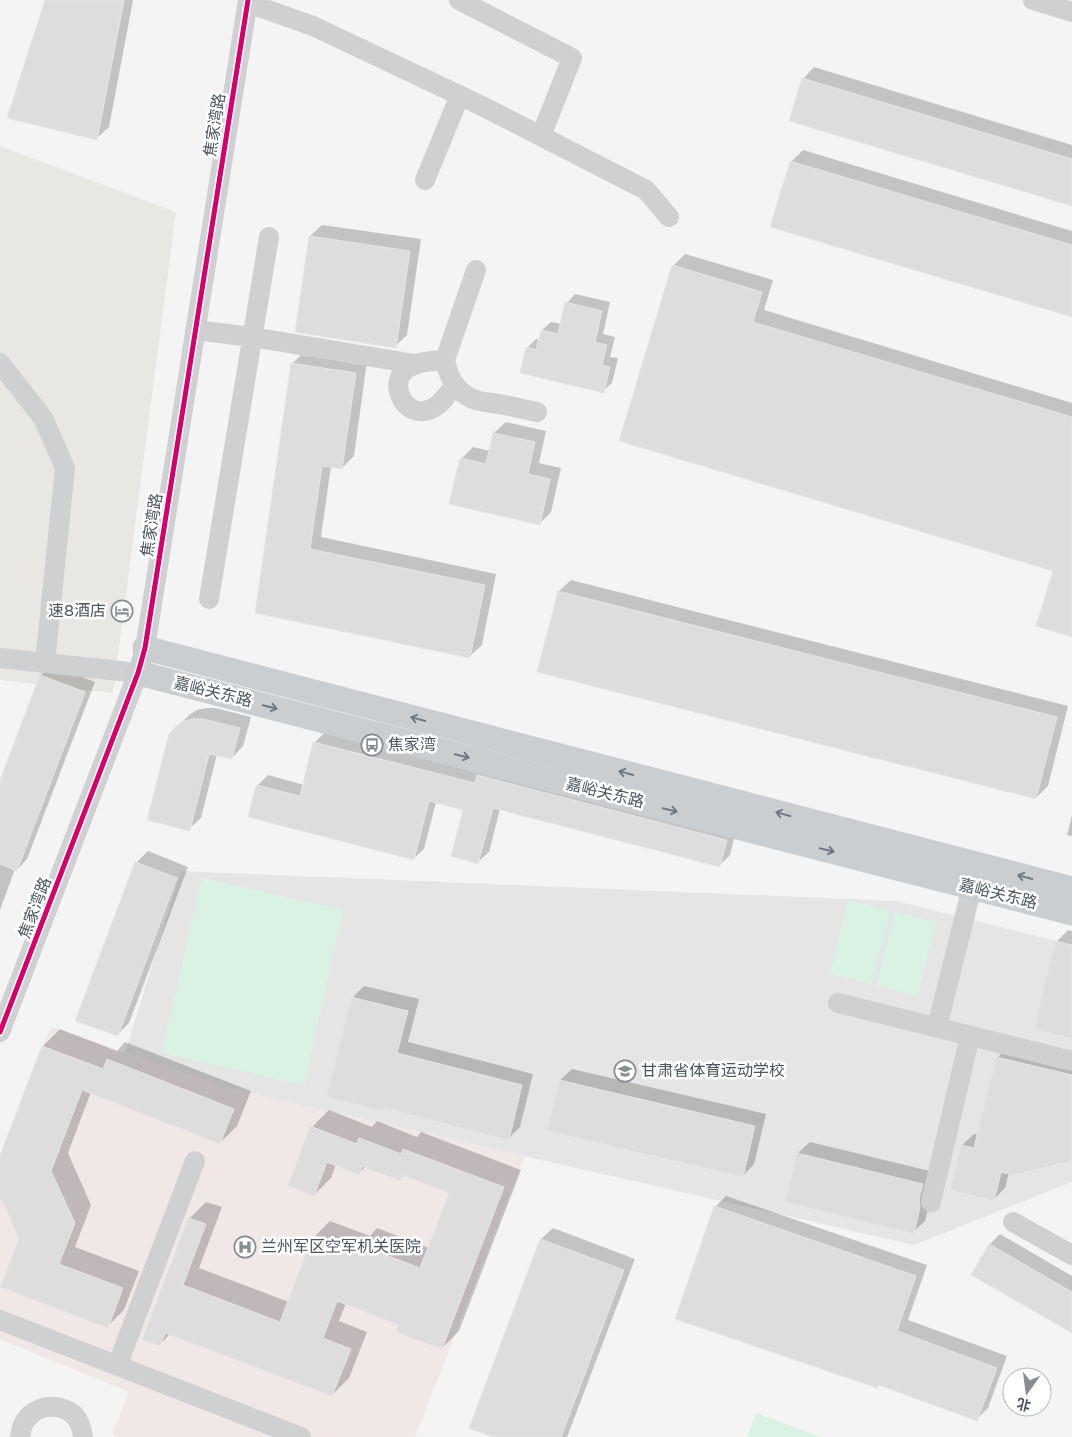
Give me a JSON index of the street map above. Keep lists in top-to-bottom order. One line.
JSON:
{"streets":{"main road":["嘉峪关东路"],"street":["焦家湾路"]},"crossings":[["焦家湾路","嘉峪关东路"]],"places":{"hotel":["速8酒店"],"bus stop":["焦家湾"],"school or university":["甘肃省体育运动学校"],"hospital":["兰州军区空军机关医院"]},"north":"bottom"}
